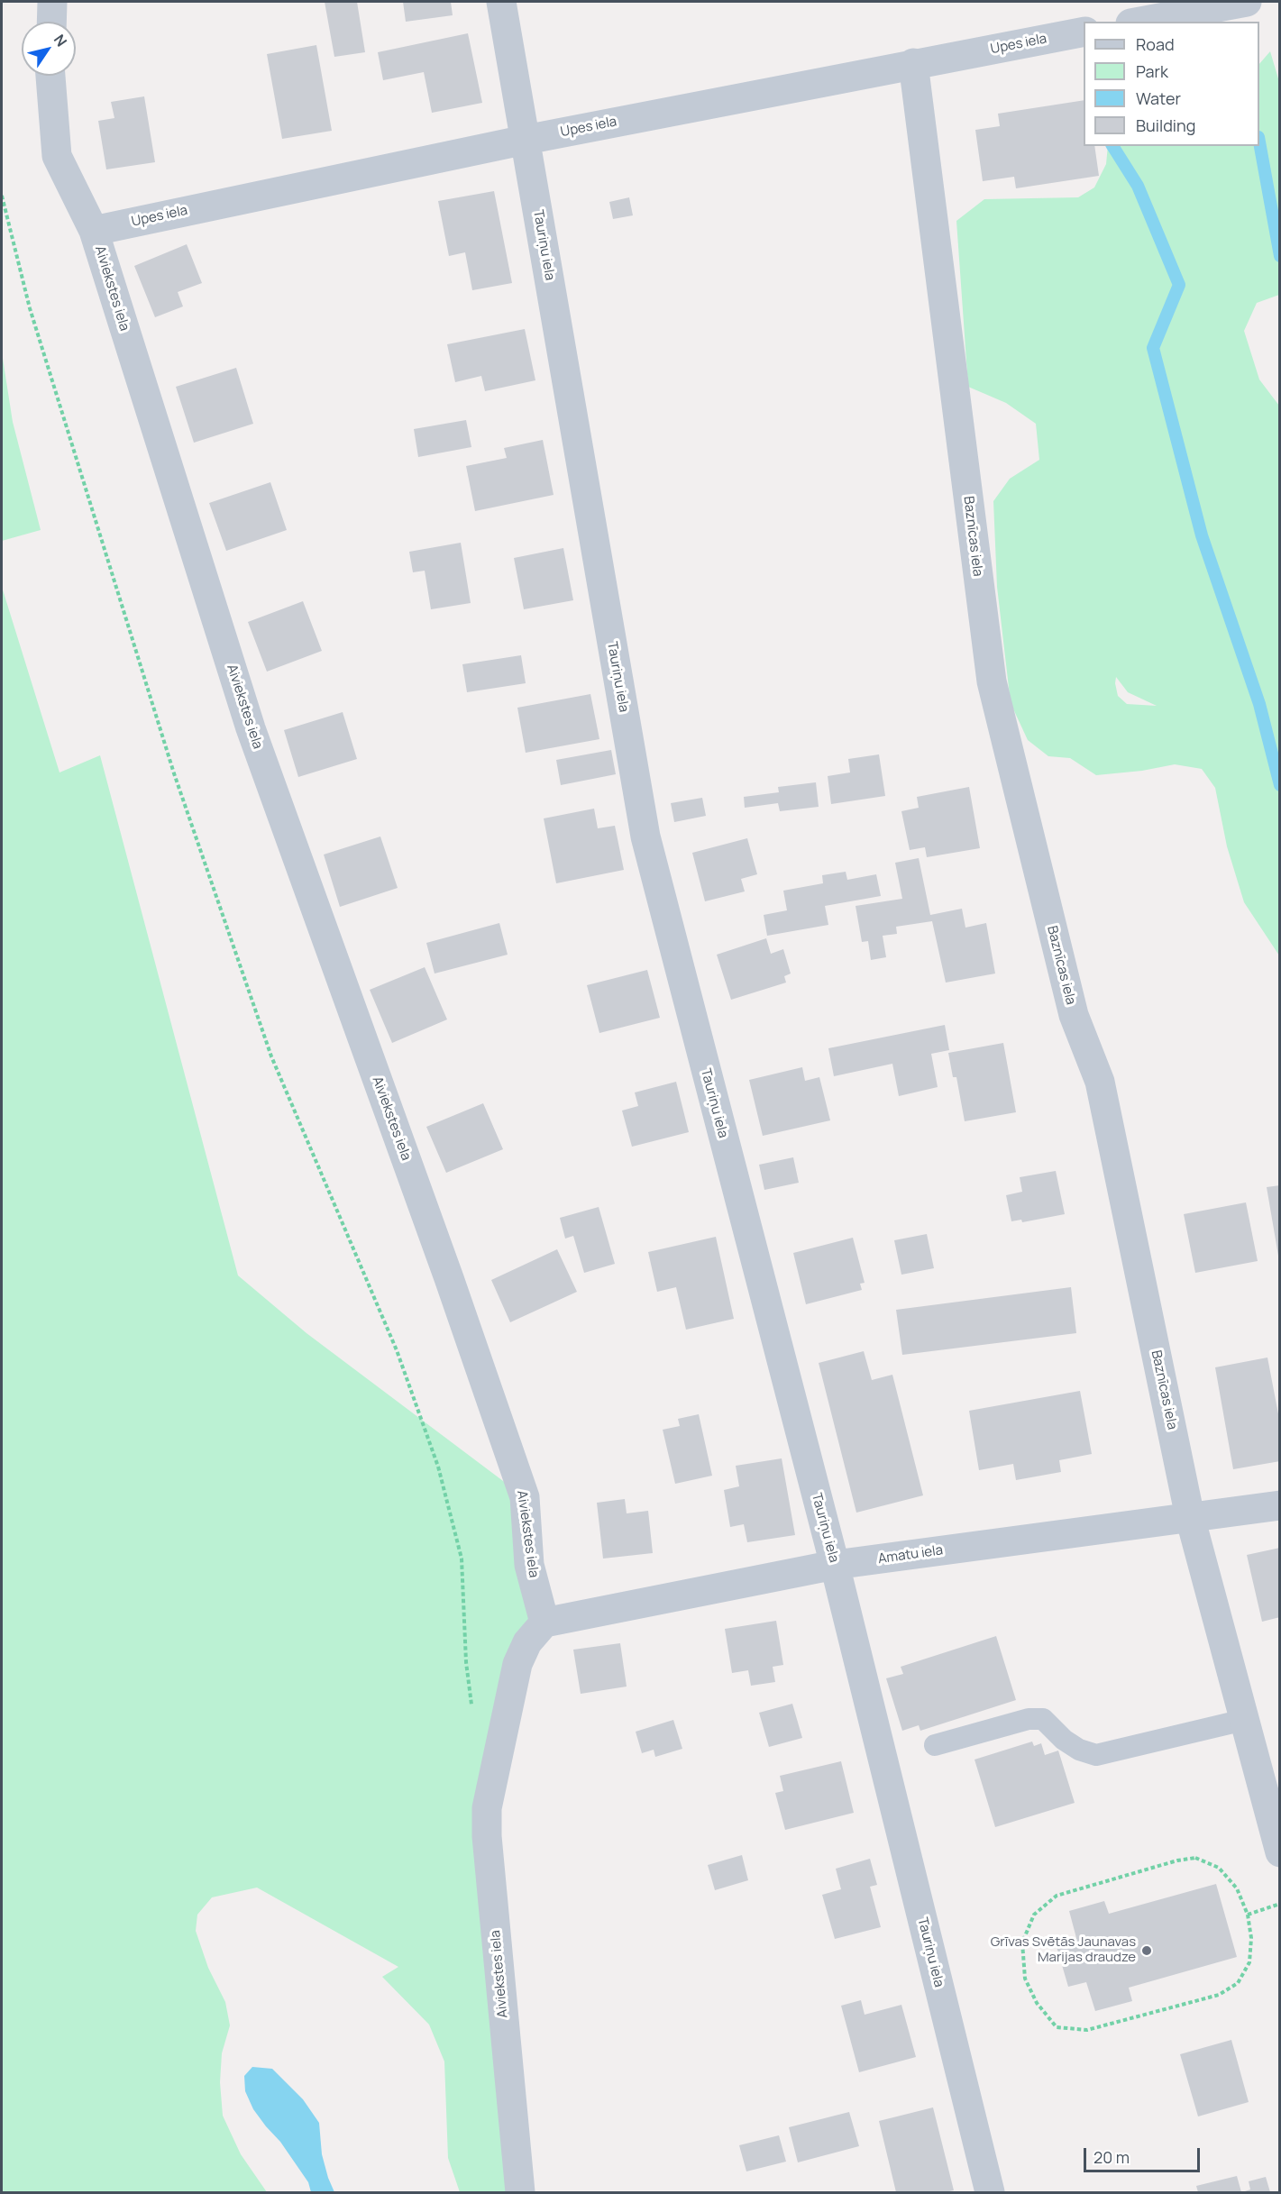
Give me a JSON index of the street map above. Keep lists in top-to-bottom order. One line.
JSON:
{"streets":{"street":["Upes iela","Tauriņu iela","Aiviekstes iela","Baznīcas iela","Amatu iela"]},"crossings":[["Upes iela","Tauriņu iela"],["Upes iela","Aiviekstes iela"],["Upes iela","Baznīcas iela"],["Tauriņu iela","Amatu iela"],["Aiviekstes iela","Amatu iela"],["Baznīcas iela","Amatu iela"]],"places":["Grīvas Svētās Jaunavas Marijas draudze"],"legend":["Road","Park","Water","Building"],"scale_bar":"20 m","north":"top right"}
